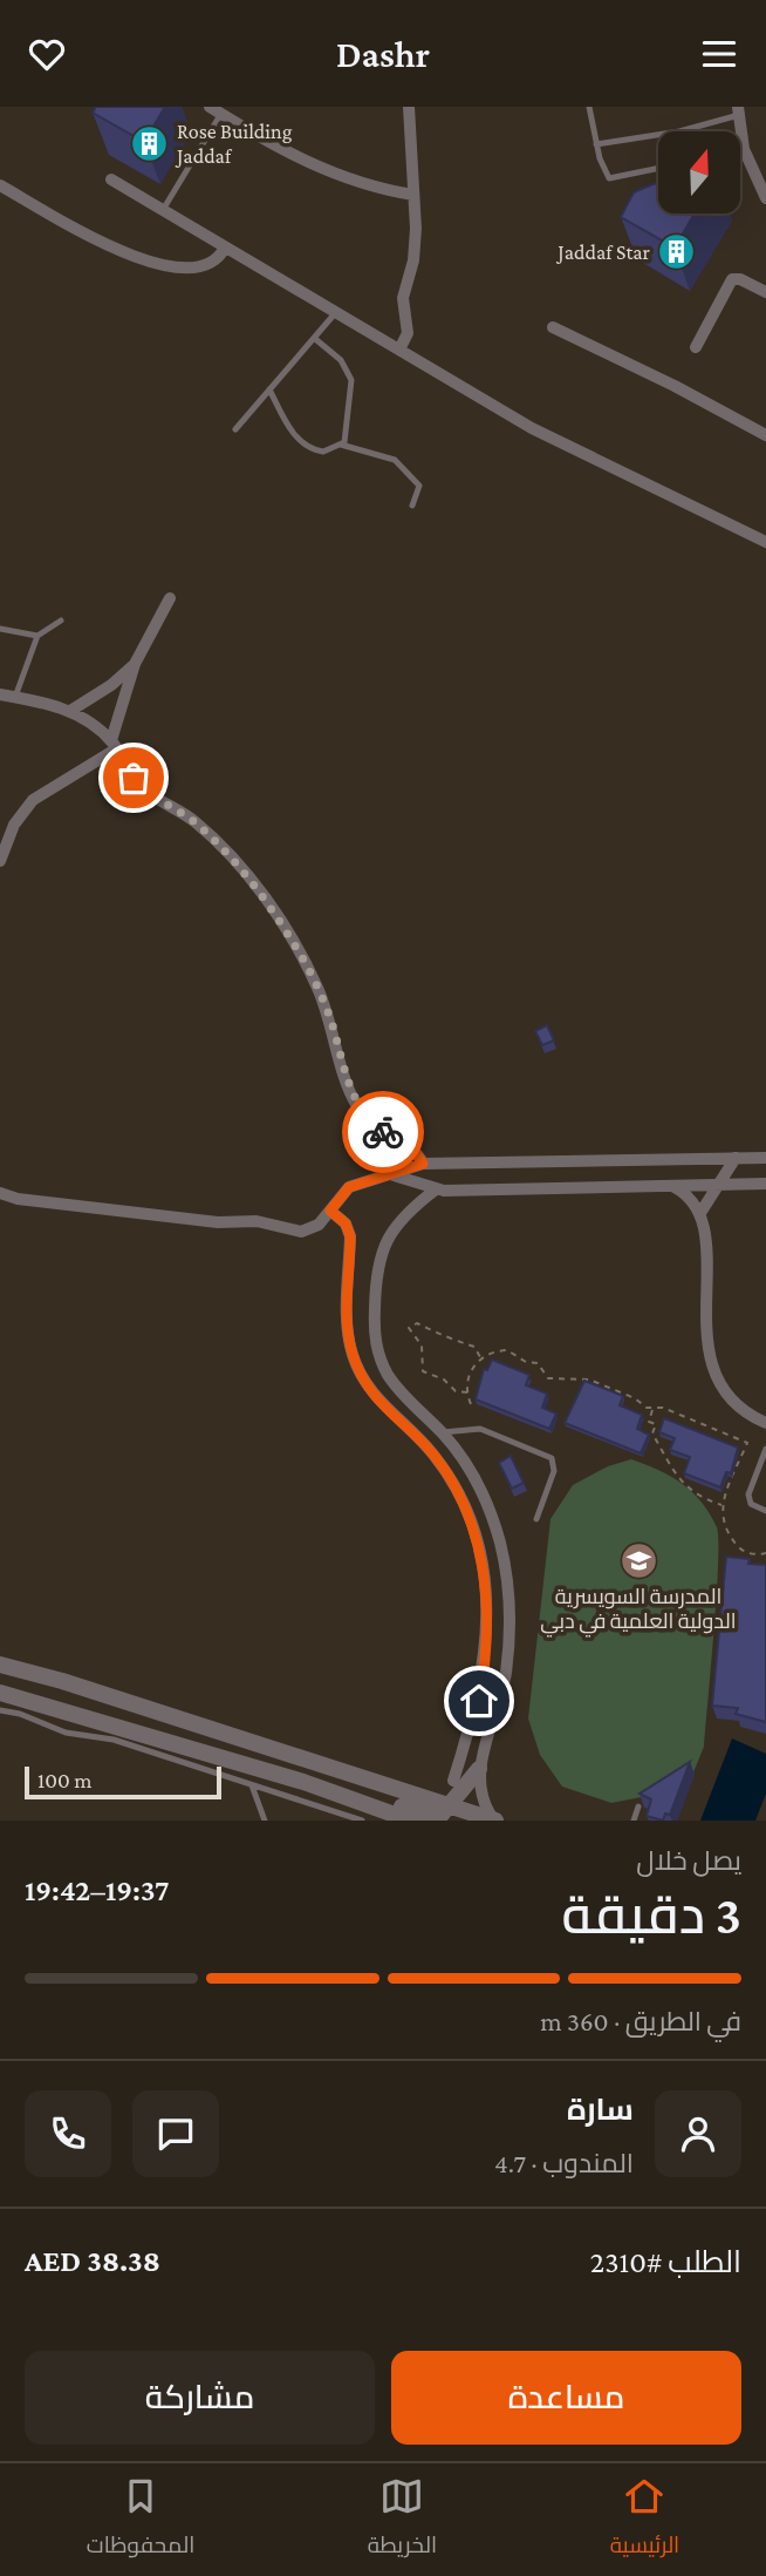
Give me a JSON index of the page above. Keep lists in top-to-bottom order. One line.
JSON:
{"places":{"building":["Rose Building Jaddaf","Jaddaf Star"],"school or university":["المدرسة السويسرية الدولية العلمية في دبي"]},"scale_bar":"100 m","north":"top","page":{"header":"Dashr","scale":"100 m","heading":["3 دقيقة","يصل خلال","19:37–19:42"],"panel":["سارة","المندوب · 4.7","الطلب #2310","AED 38.38"],"bar":"في الطريق · 360 m","buttons":["مساعدة","مشاركة"],"tabs":["الرئيسية","الخريطة","المحفوظات"]}}
